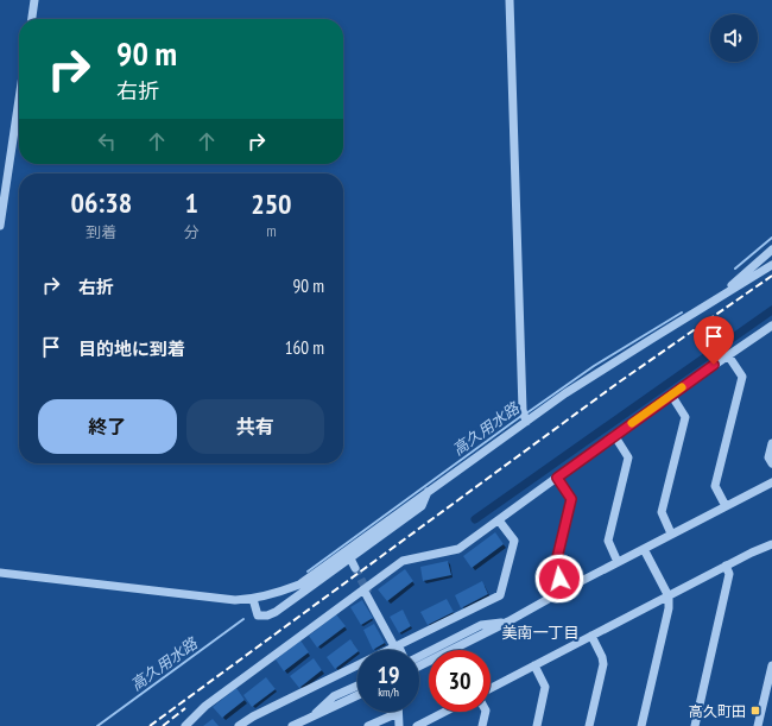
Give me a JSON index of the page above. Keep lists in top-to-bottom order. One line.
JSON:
{"districts":["美南一丁目"],"water":["高久用水路"],"places":{"transit":["高久町田"]},"page":{"turn":["90 m","右折"],"eta":["06:38","到着","1","分","250","m"],"list":[{"name":"右折","value":"90 m"},{"name":"目的地に到着","value":"160 m"}],"buttons":["終了","共有"],"speed":"19 km/h","limit":"30"}}
